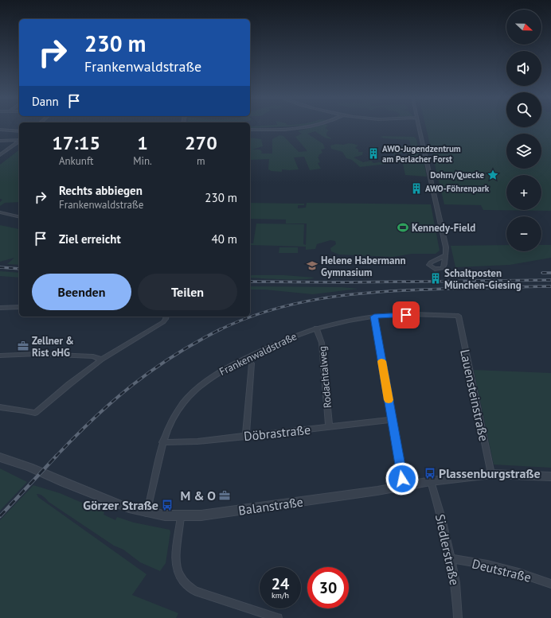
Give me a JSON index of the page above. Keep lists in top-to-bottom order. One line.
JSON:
{"streets":{"street":["Frankenwaldstraße","Rodachtalweg","Lauensteinstraße","Döbrastraße","Balanstraße","Siedlerstraße","Deutstraße"]},"crossings":[["Frankenwaldstraße","Rodachtalweg"],["Frankenwaldstraße","Lauensteinstraße"],["Frankenwaldstraße","Döbrastraße"],["Frankenwaldstraße","Balanstraße"],["Rodachtalweg","Döbrastraße"],["Lauensteinstraße","Balanstraße"],["Balanstraße","Siedlerstraße"],["Siedlerstraße","Deutstraße"]],"places":{"building":["AWO-Jugendzentrum am Perlacher Forst","AWO-Föhrenpark","Schaltposten München-Giesing"],"place":["Dohrn/Quecke"],"sports":["Kennedy-Field"],"school or university":["Helene Habermann Gymnasium"],"office":["Zellner & Rist oHG","M & O"],"bus stop":["Plassenburgstraße","Görzer Straße"]},"north":"right","page":{"map_buttons":["+","−"],"turn":["230 m","Frankenwaldstraße"],"then":"Dann","eta":["17:15","Ankunft","1","Min.","270","m"],"list":[{"name":"Rechts abbiegen","note":"Frankenwaldstraße","value":"230 m"},{"name":"Ziel erreicht","value":"40 m"}],"buttons":["Beenden","Teilen"],"speed":"24 km/h","limit":"30"}}
